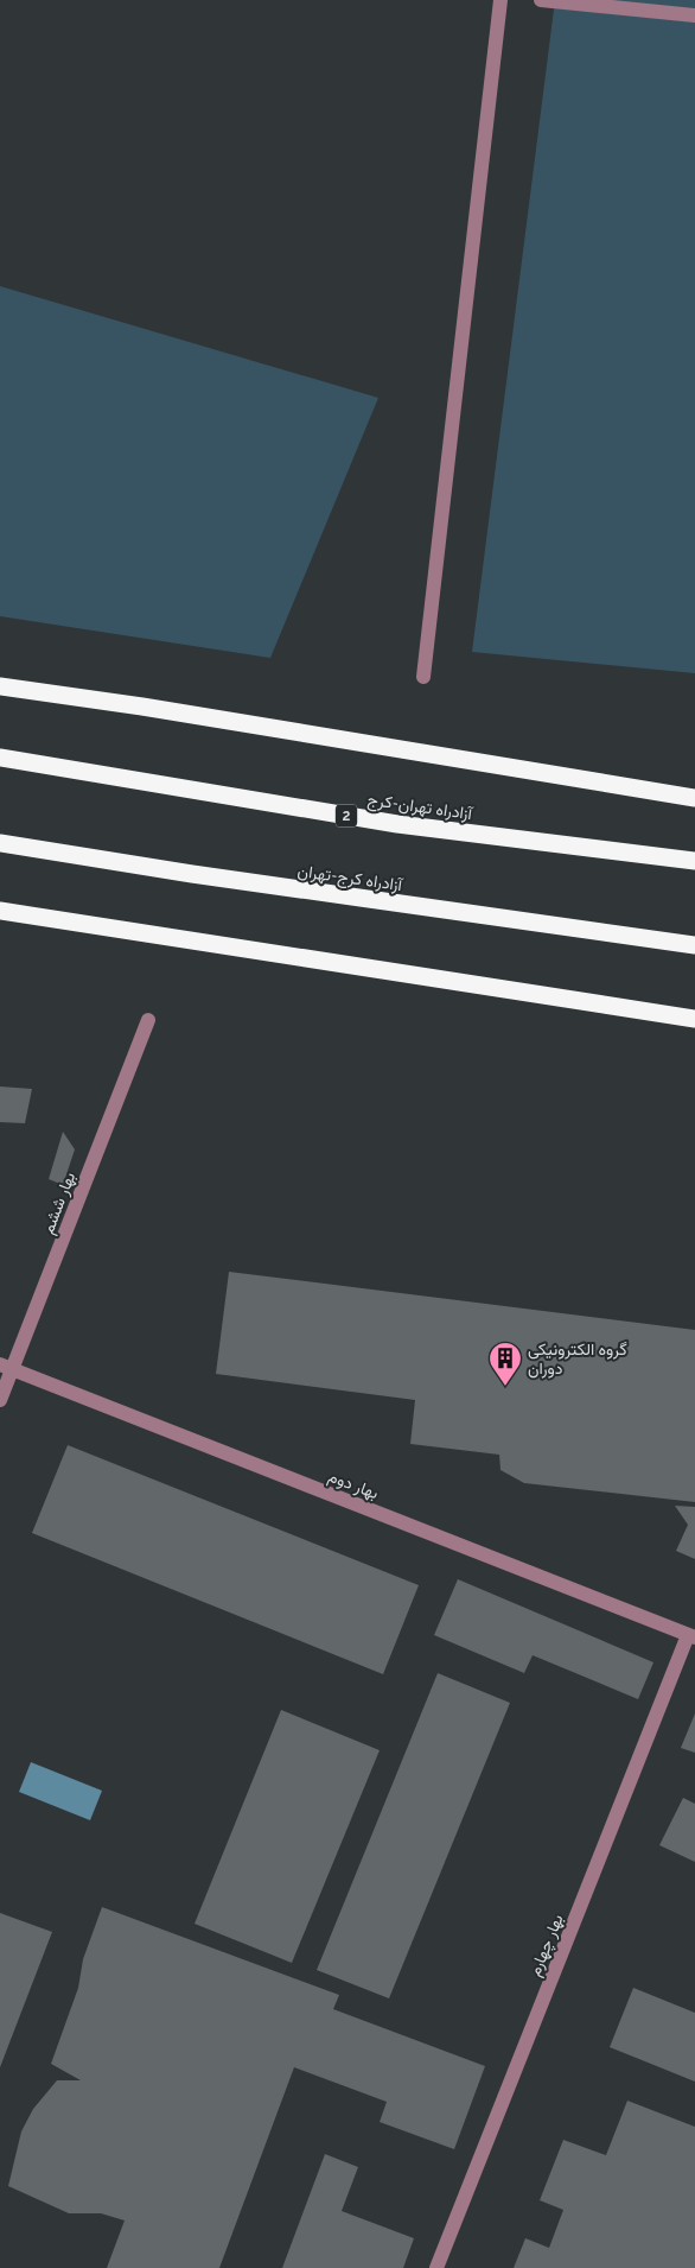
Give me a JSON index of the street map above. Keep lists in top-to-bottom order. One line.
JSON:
{"streets":{"highway":["آزادراه تهران-کرج","2","آزادراه کرج-تهران"],"street":["بهار ششم","بهار دوم","بهار چهارم"]},"crossings":[["بهار ششم","بهار دوم"],["بهار دوم","بهار چهارم"]],"places":{"building":["گروه الکترونیکی دوران"]}}
